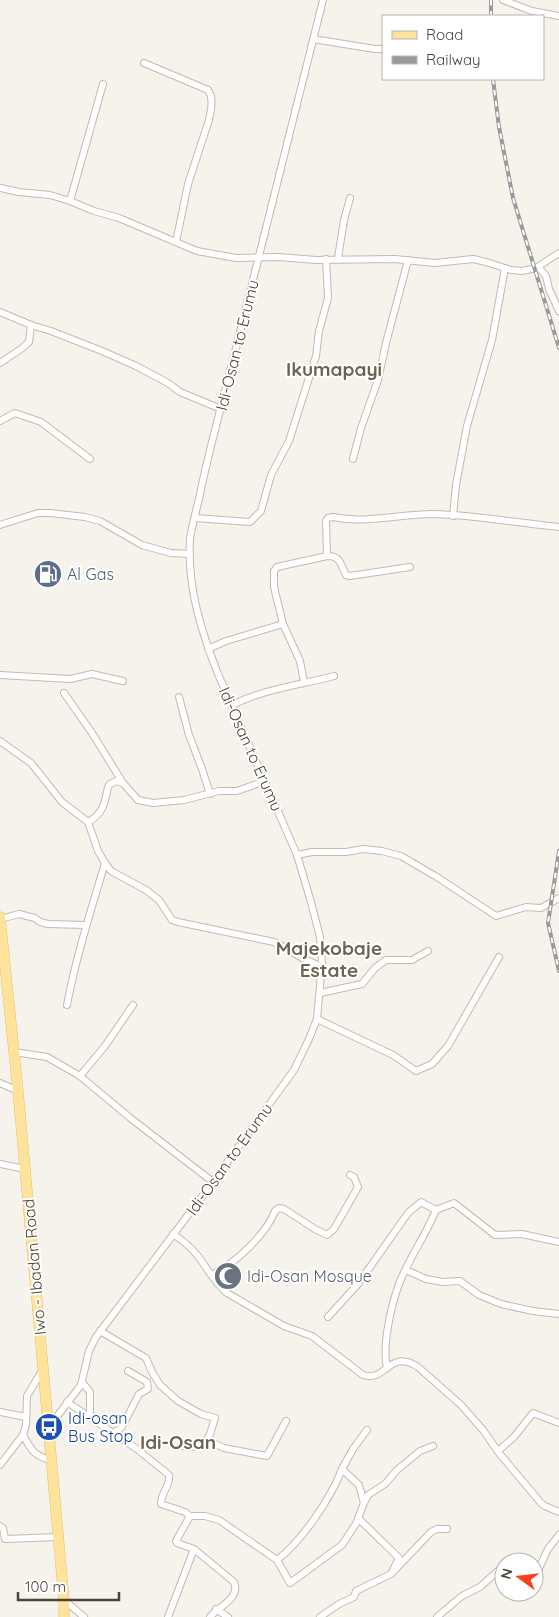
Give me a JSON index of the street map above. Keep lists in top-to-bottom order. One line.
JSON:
{"streets":{"main road":["Iwo - Ibadan Road"],"street":["Idi-Osan to Erumu"]},"crossings":[["Idi-Osan to Erumu","Iwo - Ibadan Road"]],"districts":["Ikumapayi","Majekobaje Estate","Idi-Osan"],"places":{"fuel station":["Al Gas"],"mosque":["Idi-Osan Mosque"],"bus stop":["Idi-osan Bus Stop"]},"legend":["Road","Railway"],"scale_bar":"100 m","north":"left"}
